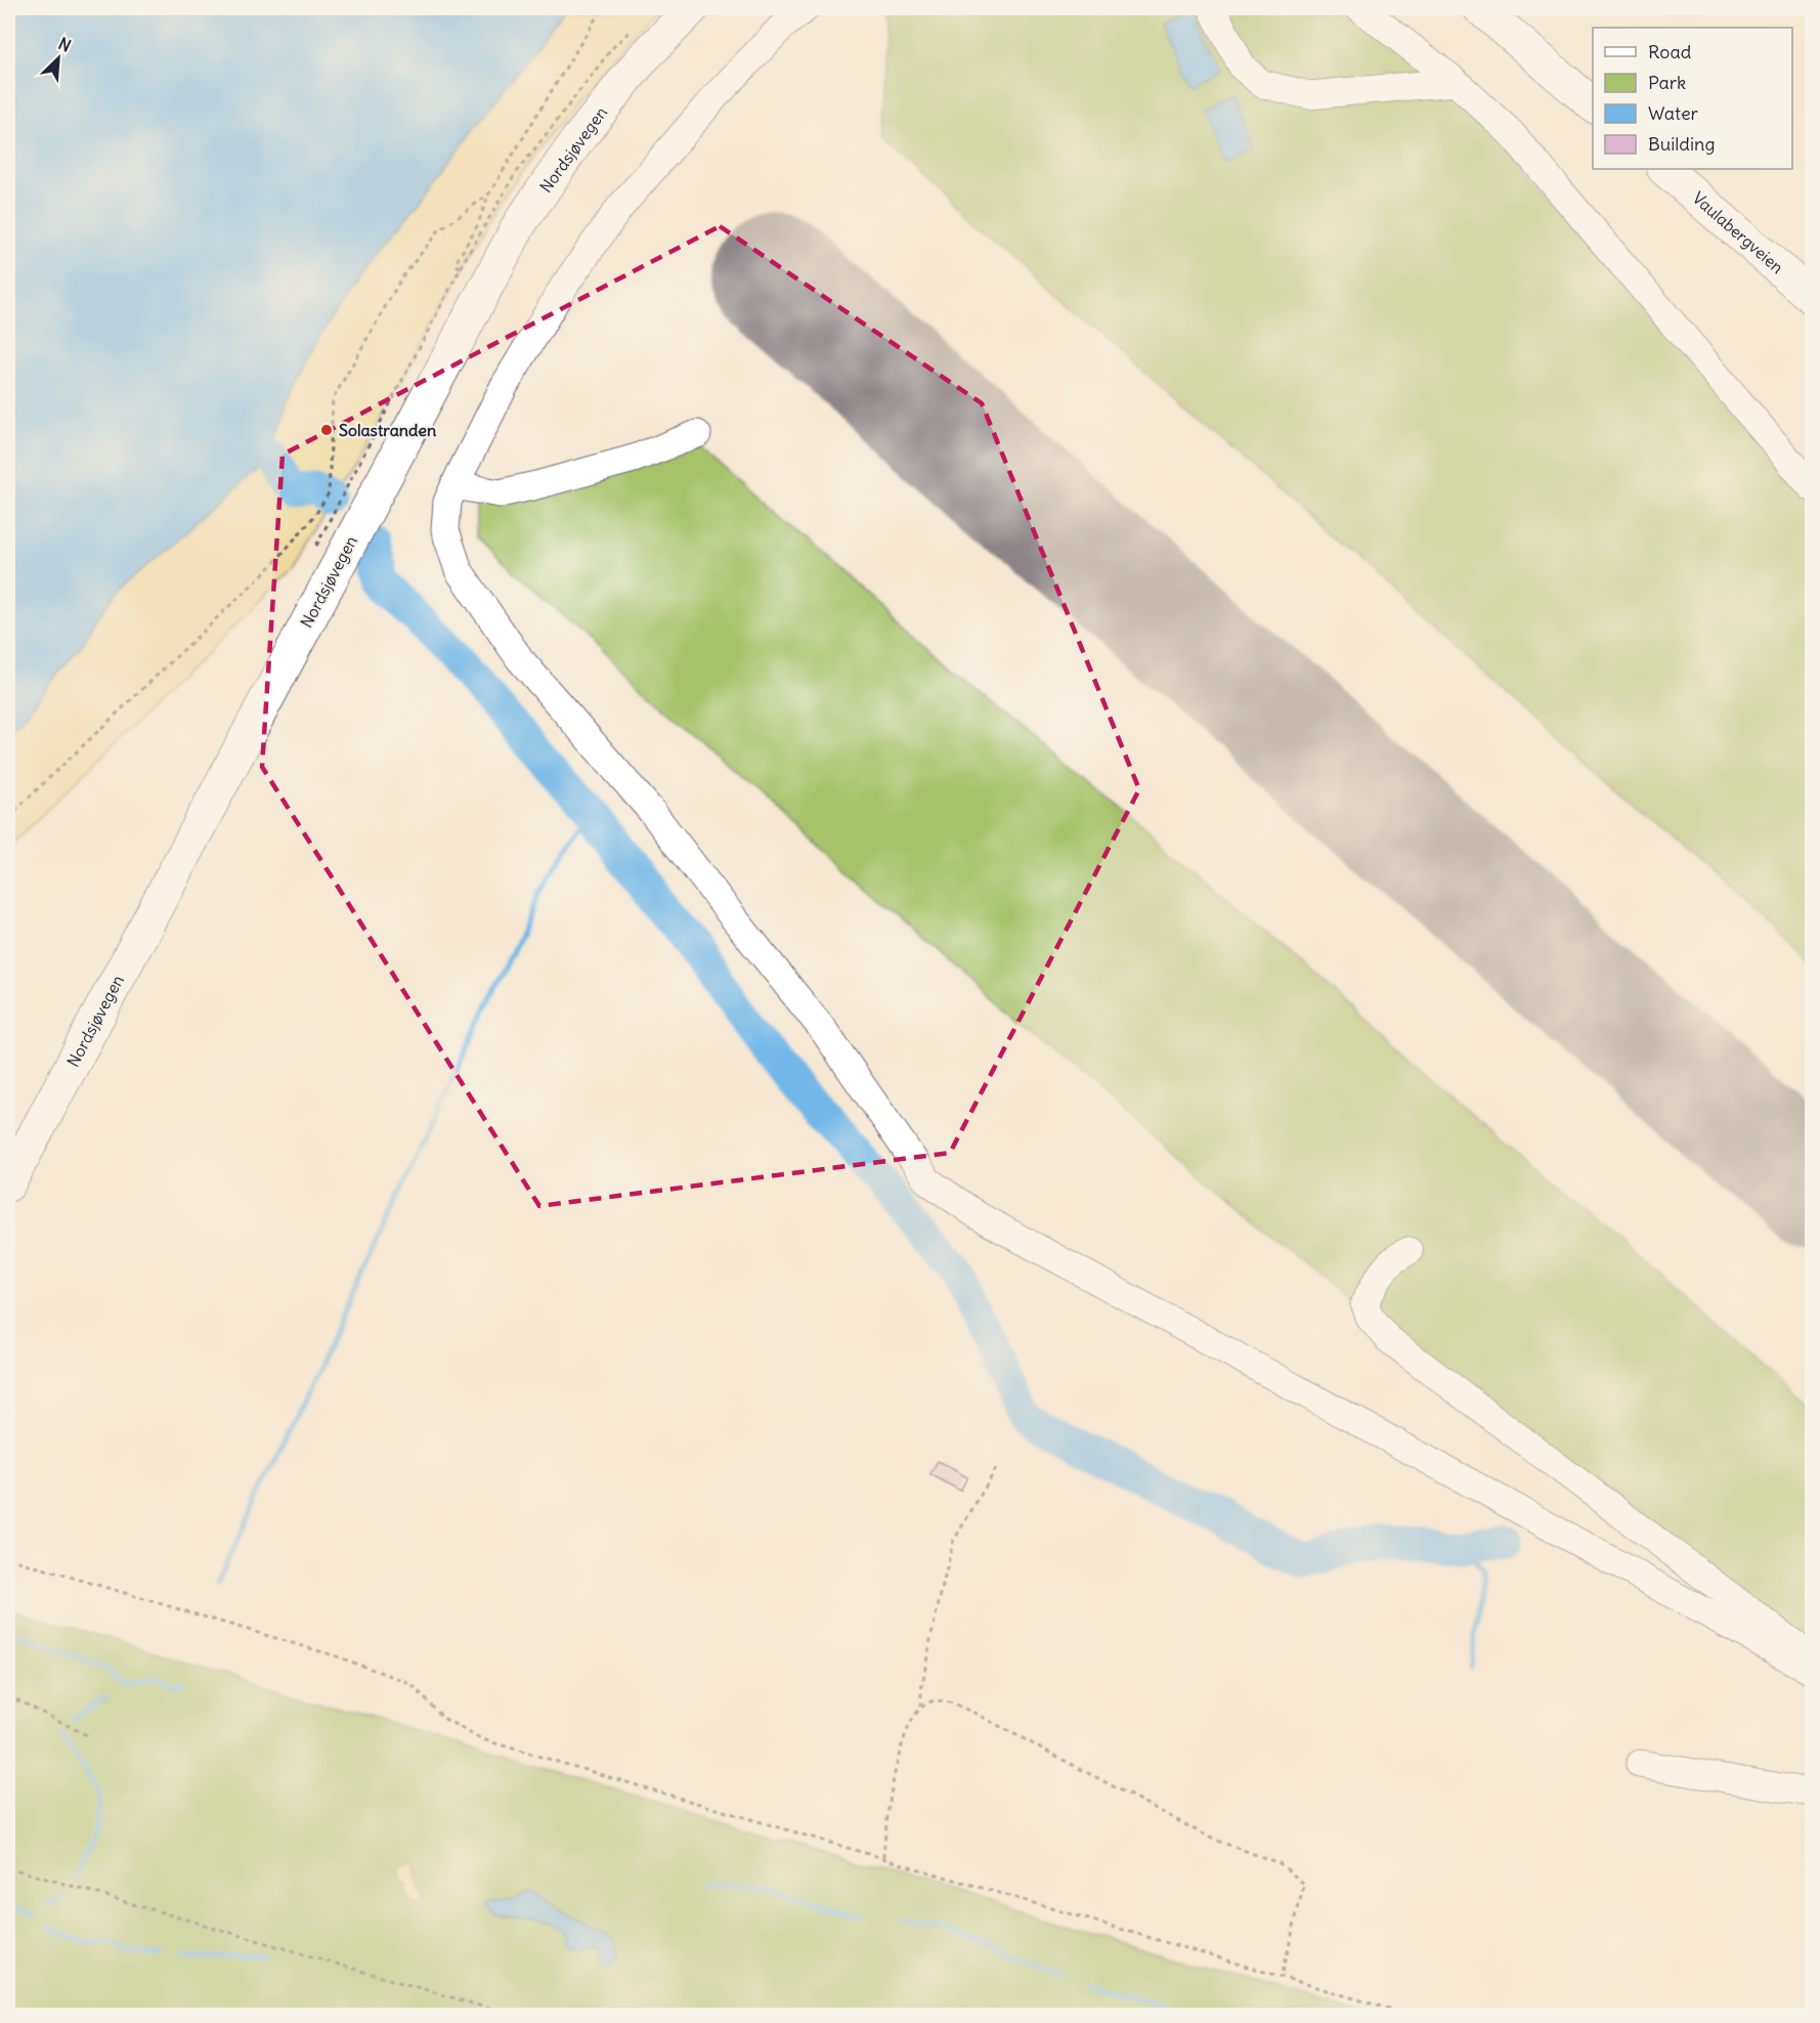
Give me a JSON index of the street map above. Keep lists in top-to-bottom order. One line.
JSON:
{"streets":{"main road":["Nordsjøvegen","Vaulabergveien"]},"places":["Solastranden"],"legend":["Road","Park","Water","Building"],"north":"top right"}
